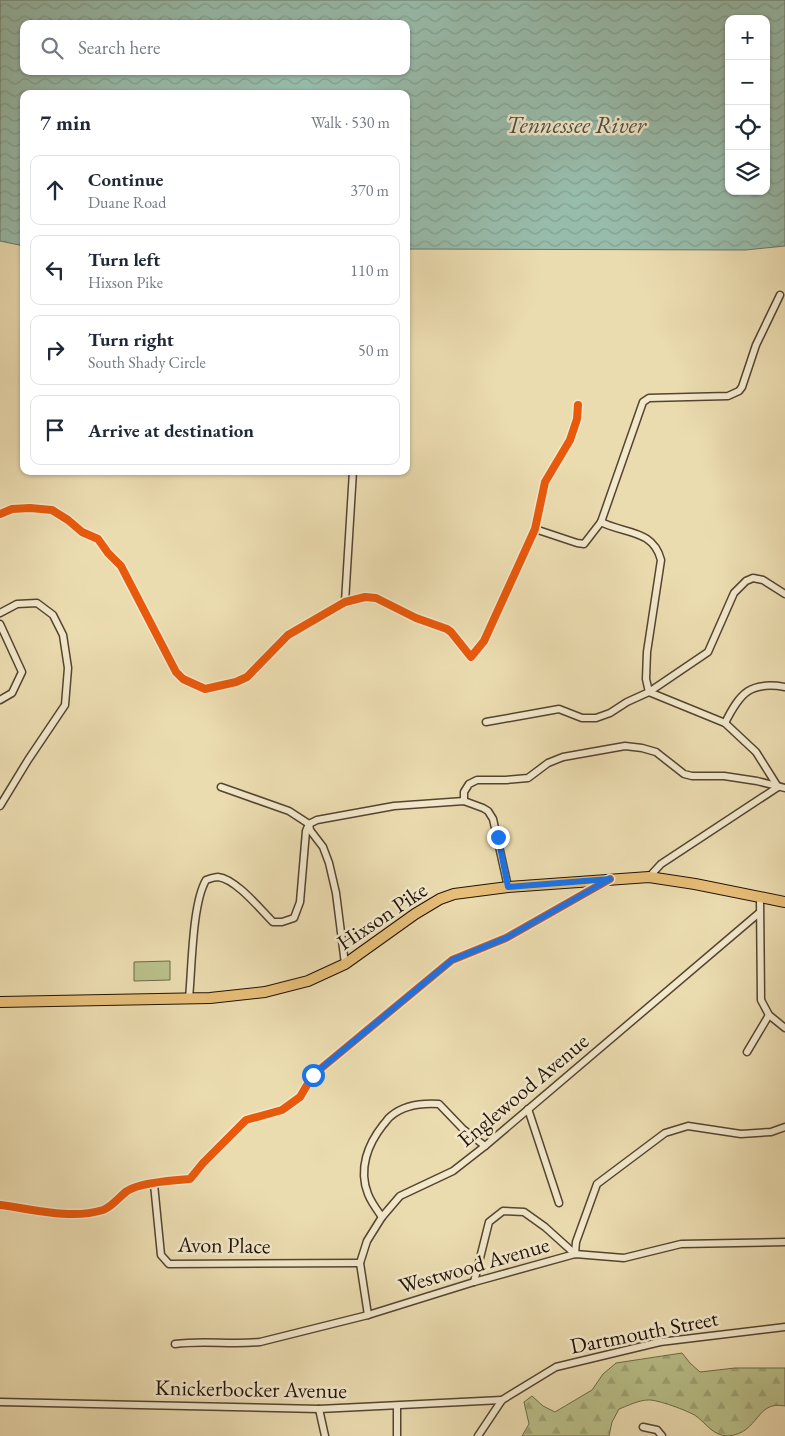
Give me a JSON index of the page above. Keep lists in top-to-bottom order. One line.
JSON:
{"streets":{"main road":["Hixson Pike"],"street":["Englewood Avenue","Avon Place","Westwood Avenue","Dartmouth Street","Knickerbocker Avenue"]},"crossings":[["Englewood Avenue","Avon Place"],["Englewood Avenue","Westwood Avenue"],["Dartmouth Street","Knickerbocker Avenue"]],"water":["Tennessee River"],"page":{"map_buttons":["+","−"],"search":"Search here","heading":["7 min","Walk · 530 m"],"list":[["Continue","Duane Road","370 m"],["Turn left","Hixson Pike","110 m"],["Turn right","South Shady Circle","50 m"],"Arrive at destination"]}}
